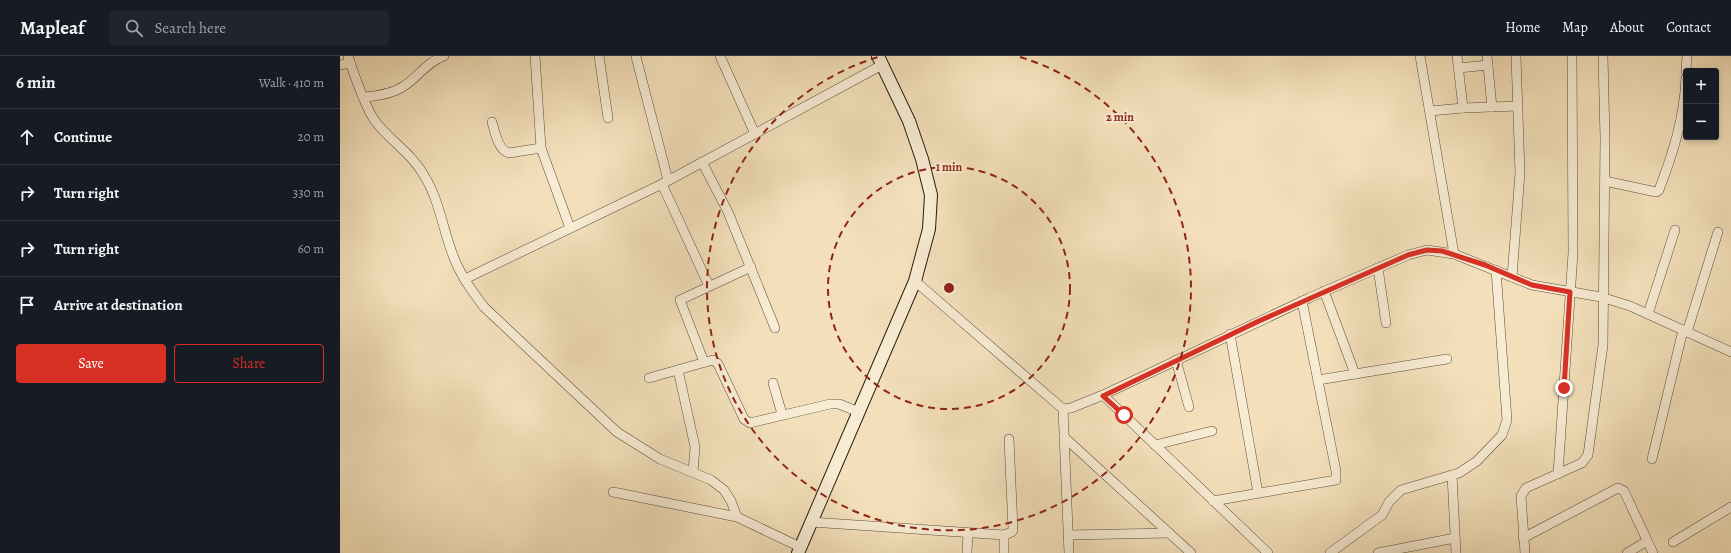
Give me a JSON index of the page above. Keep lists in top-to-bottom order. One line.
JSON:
{"page":{"header":"Mapleaf","search":"Search here","nav":["Home","Map","About","Contact"],"heading":["6 min","Walk · 410 m"],"map_buttons":["+","−"],"list":[["Continue","20 m"],["Turn right","330 m"],["Turn right","60 m"],"Arrive at destination"],"buttons":["Save","Share"]},"rings":["2 min","1 min"]}
